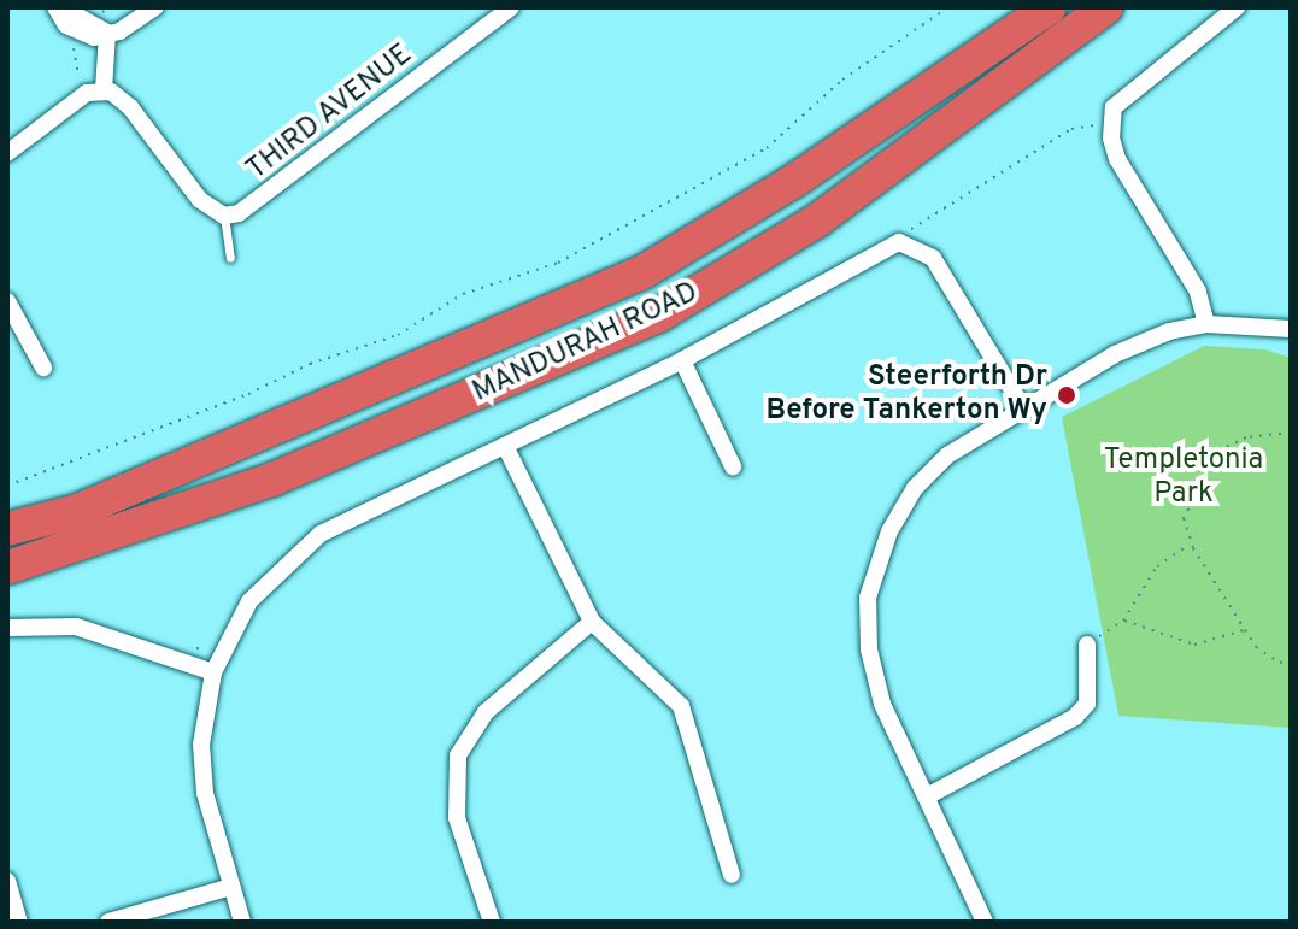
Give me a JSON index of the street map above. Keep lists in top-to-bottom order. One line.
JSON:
{"streets":{"highway":["MANDURAH ROAD"],"street":["THIRD AVENUE"]},"parks":["Templetonia Park"],"places":["Steerforth Dr Before Tankerton Wy"]}
